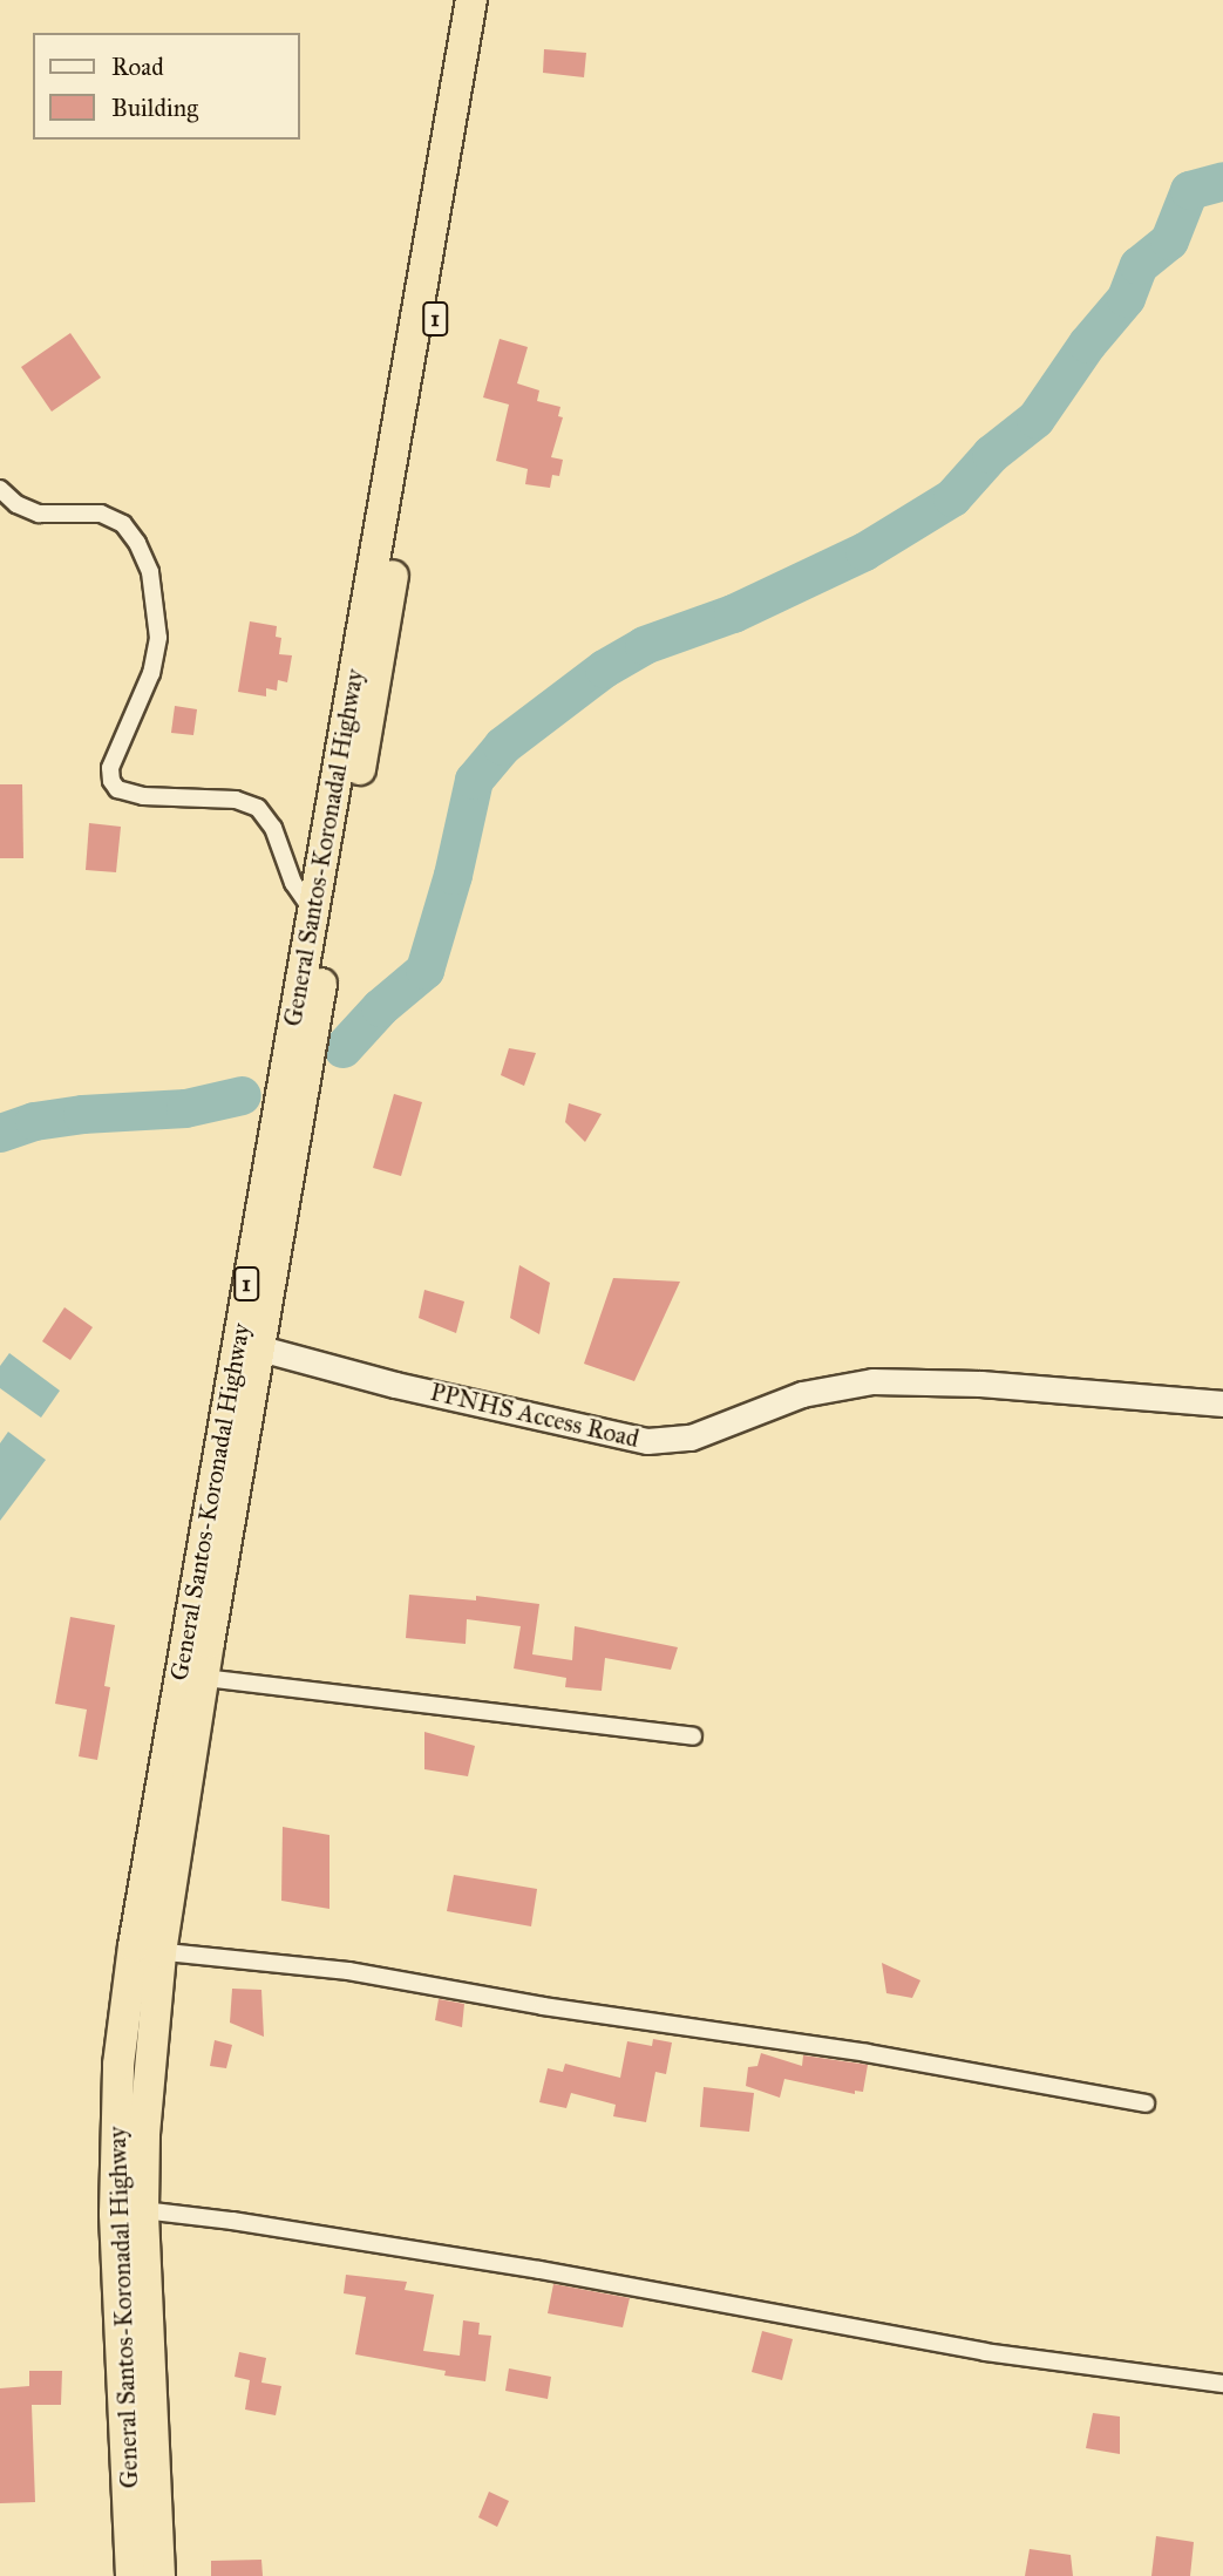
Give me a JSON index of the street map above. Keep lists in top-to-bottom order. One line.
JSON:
{"streets":{"highway":["1","General Santos-Koronadal Highway"],"street":["PPNHS Access Road"]},"crossings":[["General Santos-Koronadal Highway","PPNHS Access Road"]],"legend":["Road","Building"]}
